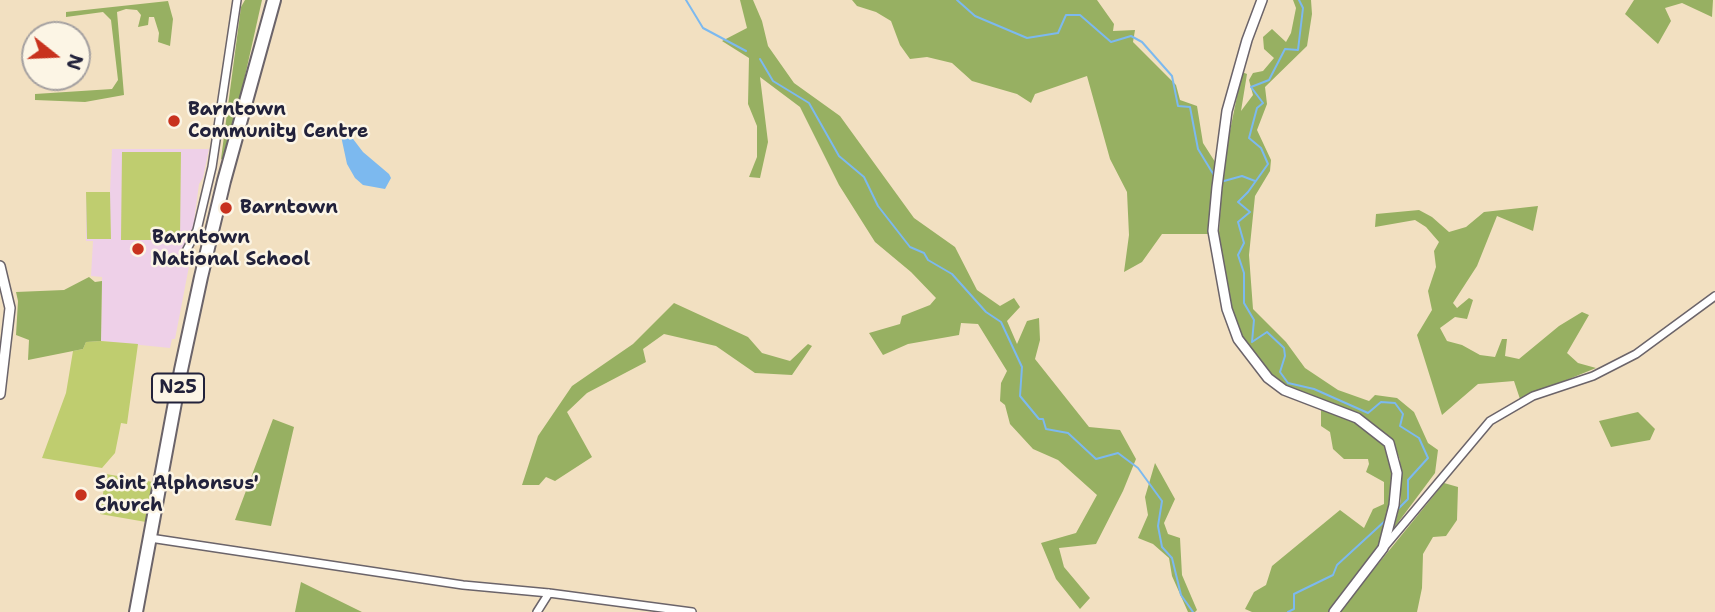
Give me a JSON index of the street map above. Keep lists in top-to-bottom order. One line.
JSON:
{"streets":{"highway":["N25"]},"places":["Barntown Community Centre","Barntown","Barntown National School","Saint Alphonsus' Church"],"north":"right"}
